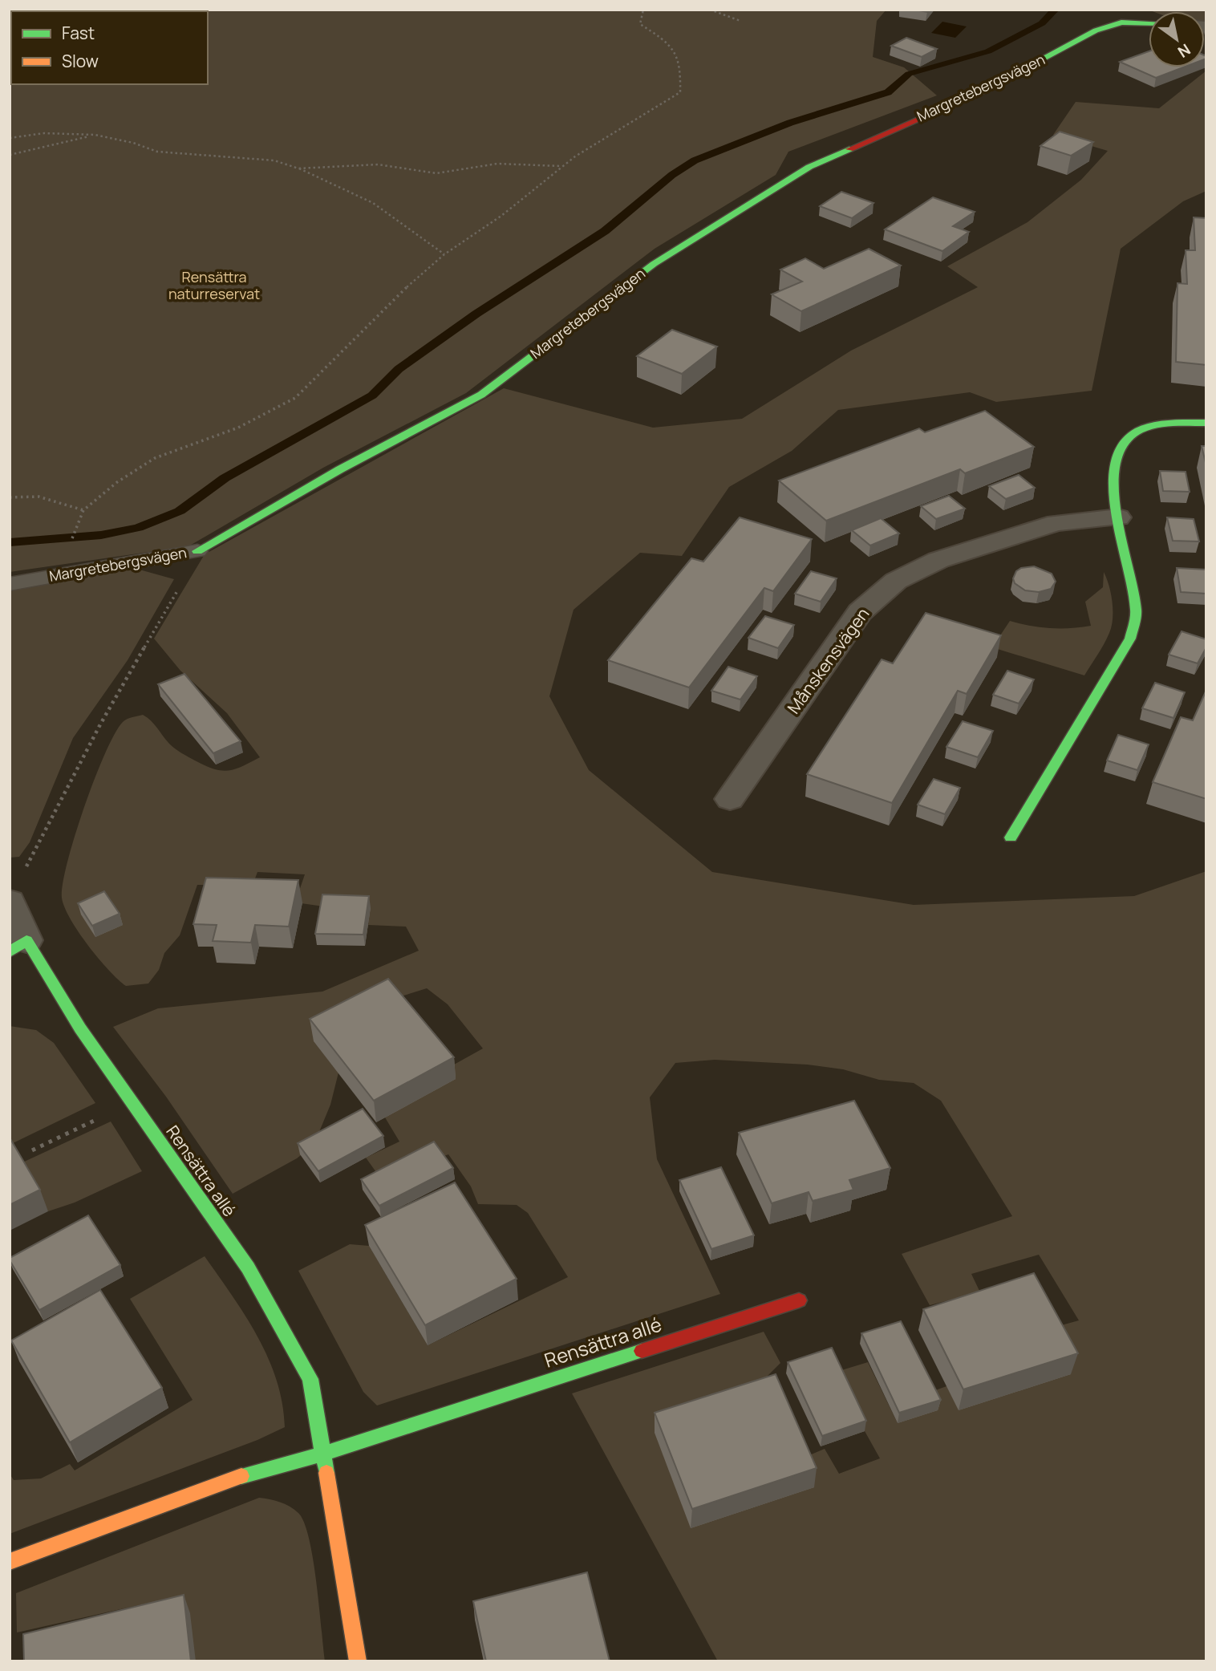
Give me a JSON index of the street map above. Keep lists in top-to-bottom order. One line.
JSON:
{"streets":{"street":["Margretebergsvägen","Månskensvägen","Rensättra allé"]},"parks":["Rensättra naturreservat"],"legend":["Fast","Slow"],"north":"bottom right"}
